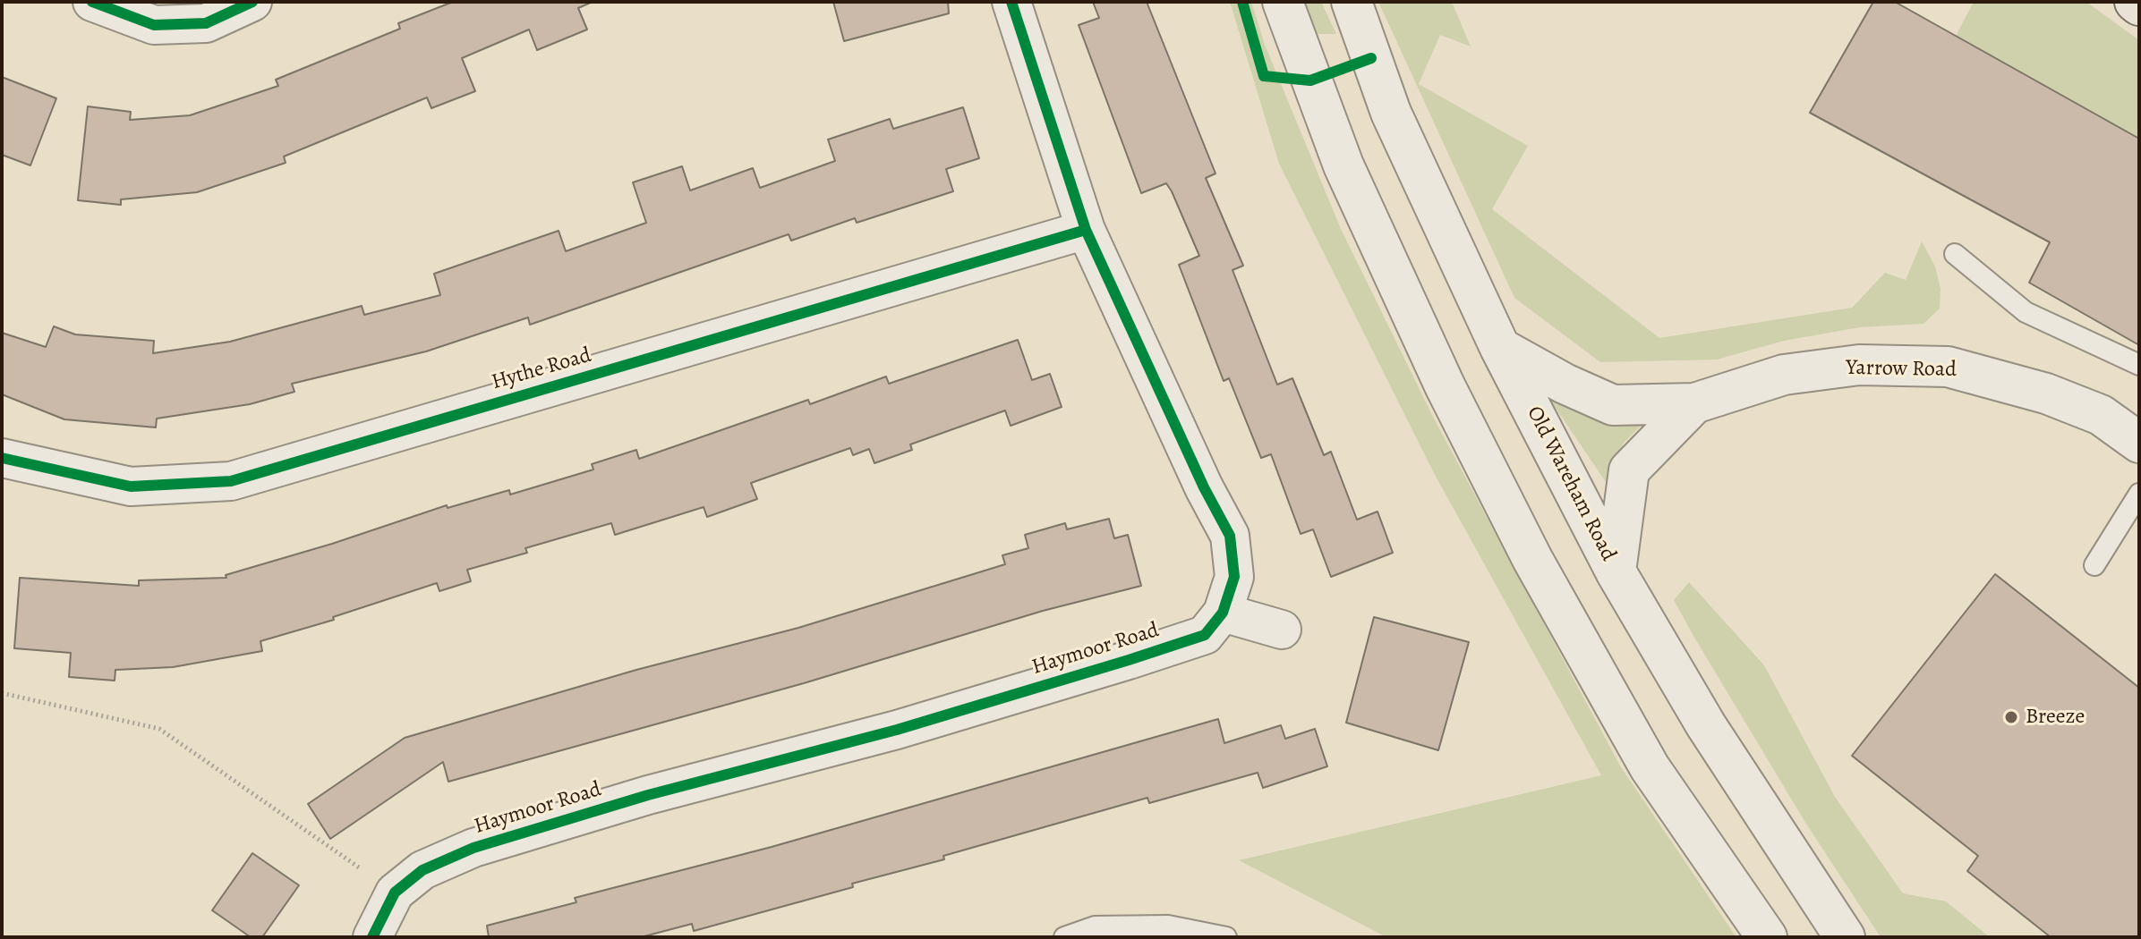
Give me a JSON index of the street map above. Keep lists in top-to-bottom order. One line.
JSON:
{"streets":{"street":["Hythe Road","Yarrow Road","Old Wareham Road","Haymoor Road"]},"crossings":[["Hythe Road","Haymoor Road"],["Yarrow Road","Old Wareham Road"]],"places":["Breeze"]}
